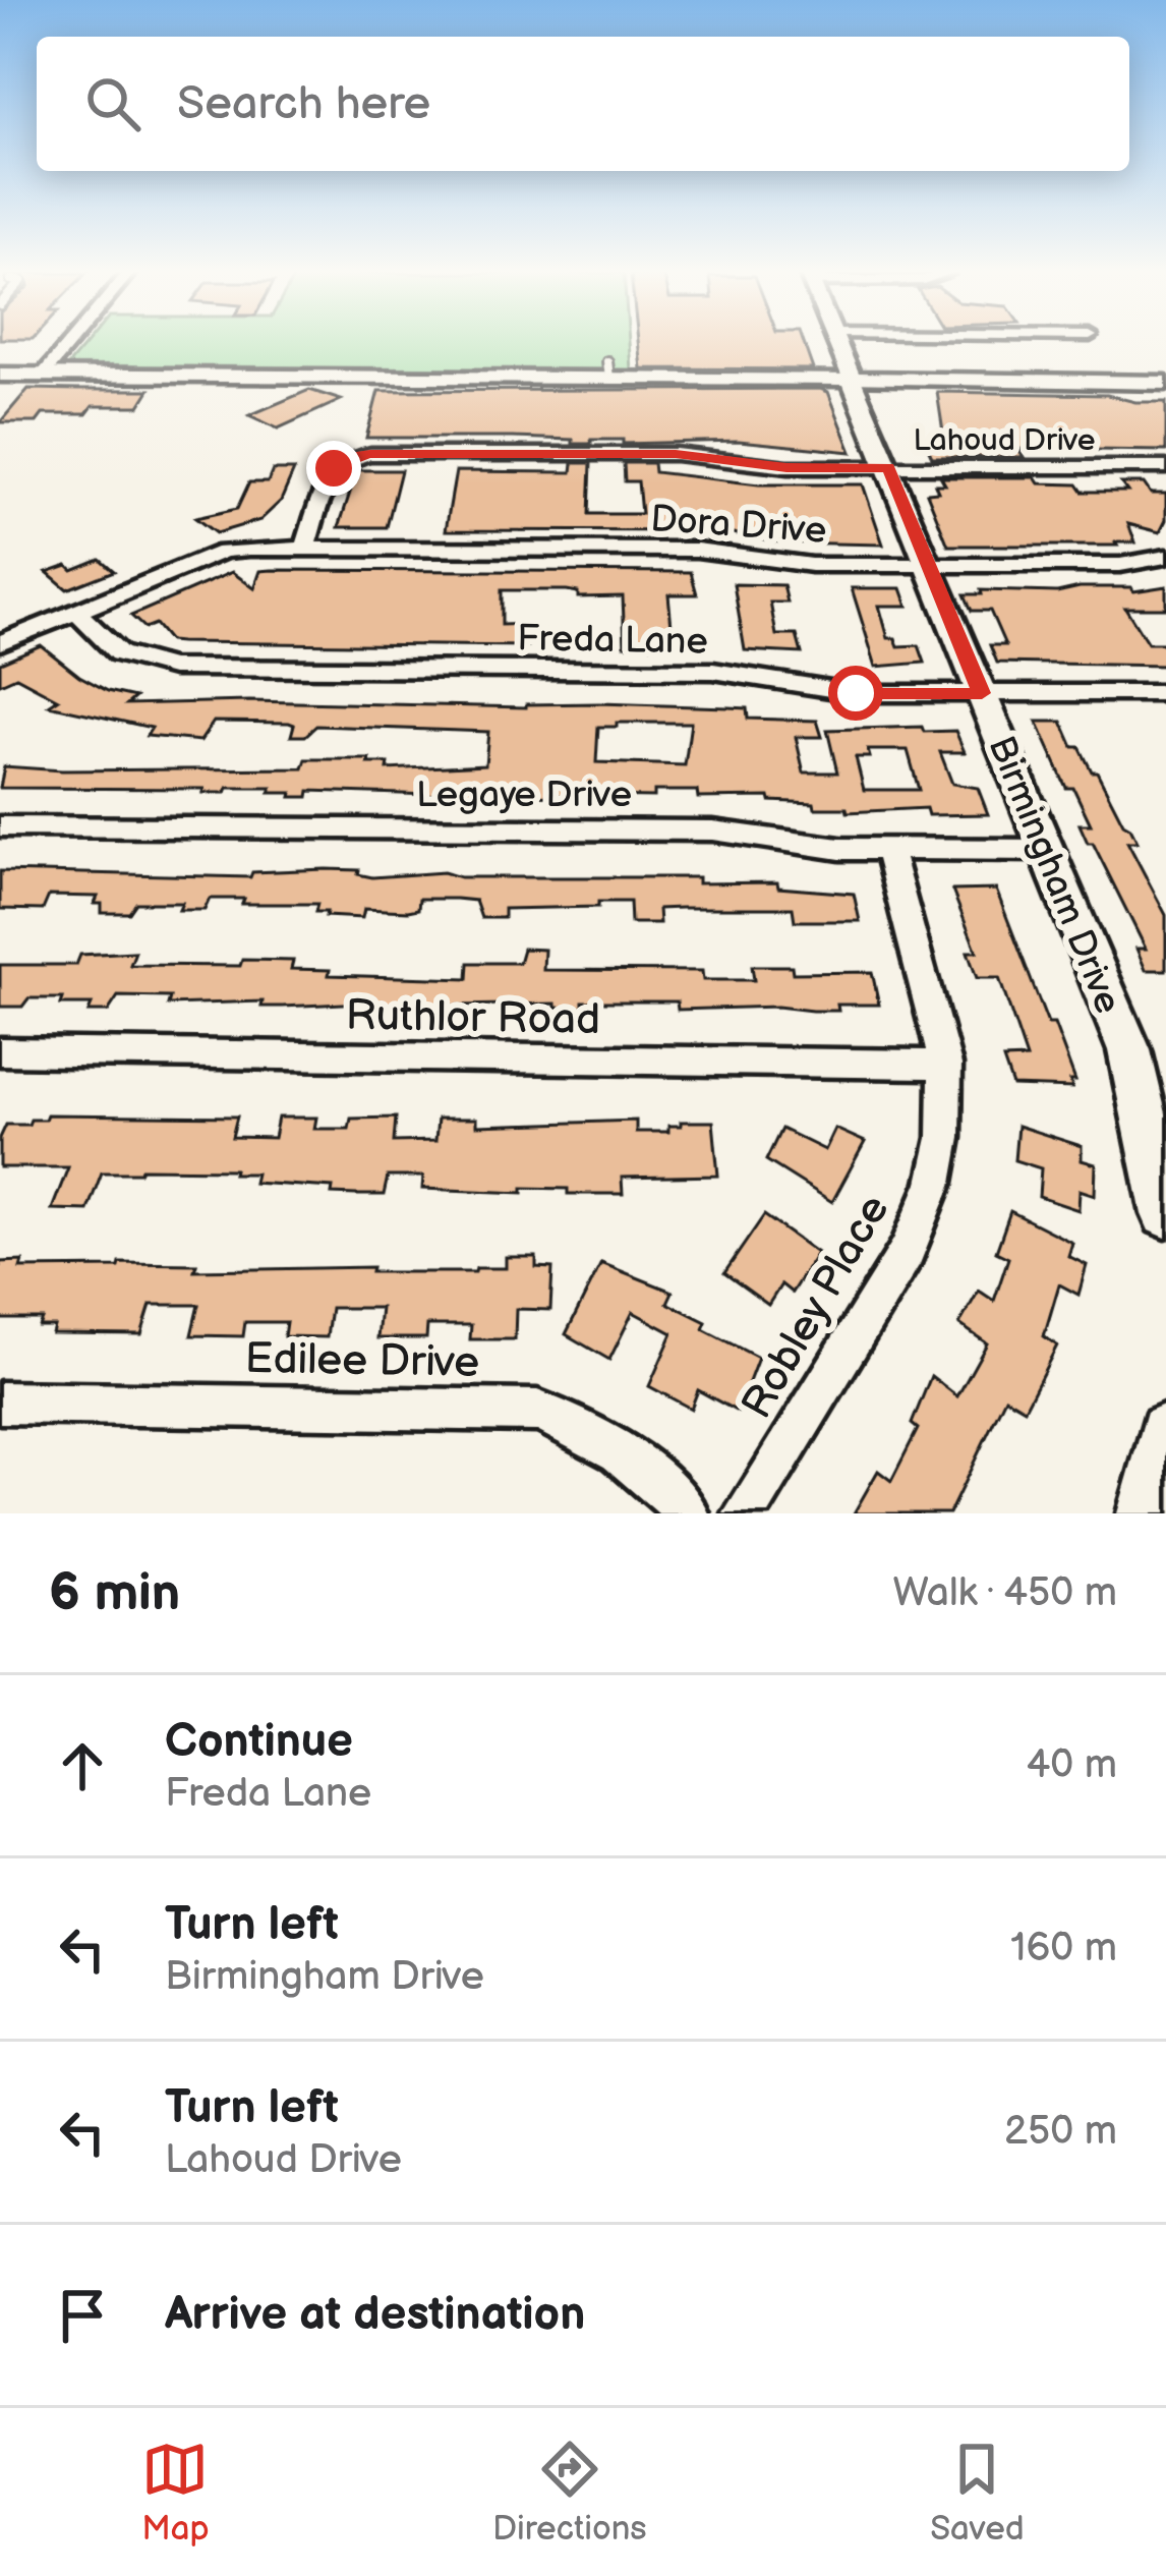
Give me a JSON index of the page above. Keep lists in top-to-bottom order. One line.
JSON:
{"streets":{"main road":["Birmingham Drive"],"street":["Lahoud Drive","Dora Drive","Freda Lane","Legaye Drive","Ruthlor Road","Robley Place","Edilee Drive"]},"crossings":[["Lahoud Drive","Dora Drive"],["Lahoud Drive","Birmingham Drive"],["Dora Drive","Freda Lane"],["Dora Drive","Birmingham Drive"],["Freda Lane","Birmingham Drive"],["Legaye Drive","Birmingham Drive"],["Legaye Drive","Robley Place"],["Ruthlor Road","Robley Place"]],"page":{"search":"Search here","heading":["6 min","Walk · 450 m"],"list":[["Continue","Freda Lane","40 m"],["Turn left","Birmingham Drive","160 m"],["Turn left","Lahoud Drive","250 m"],"Arrive at destination"],"nav":["Map","Directions","Saved"]}}
